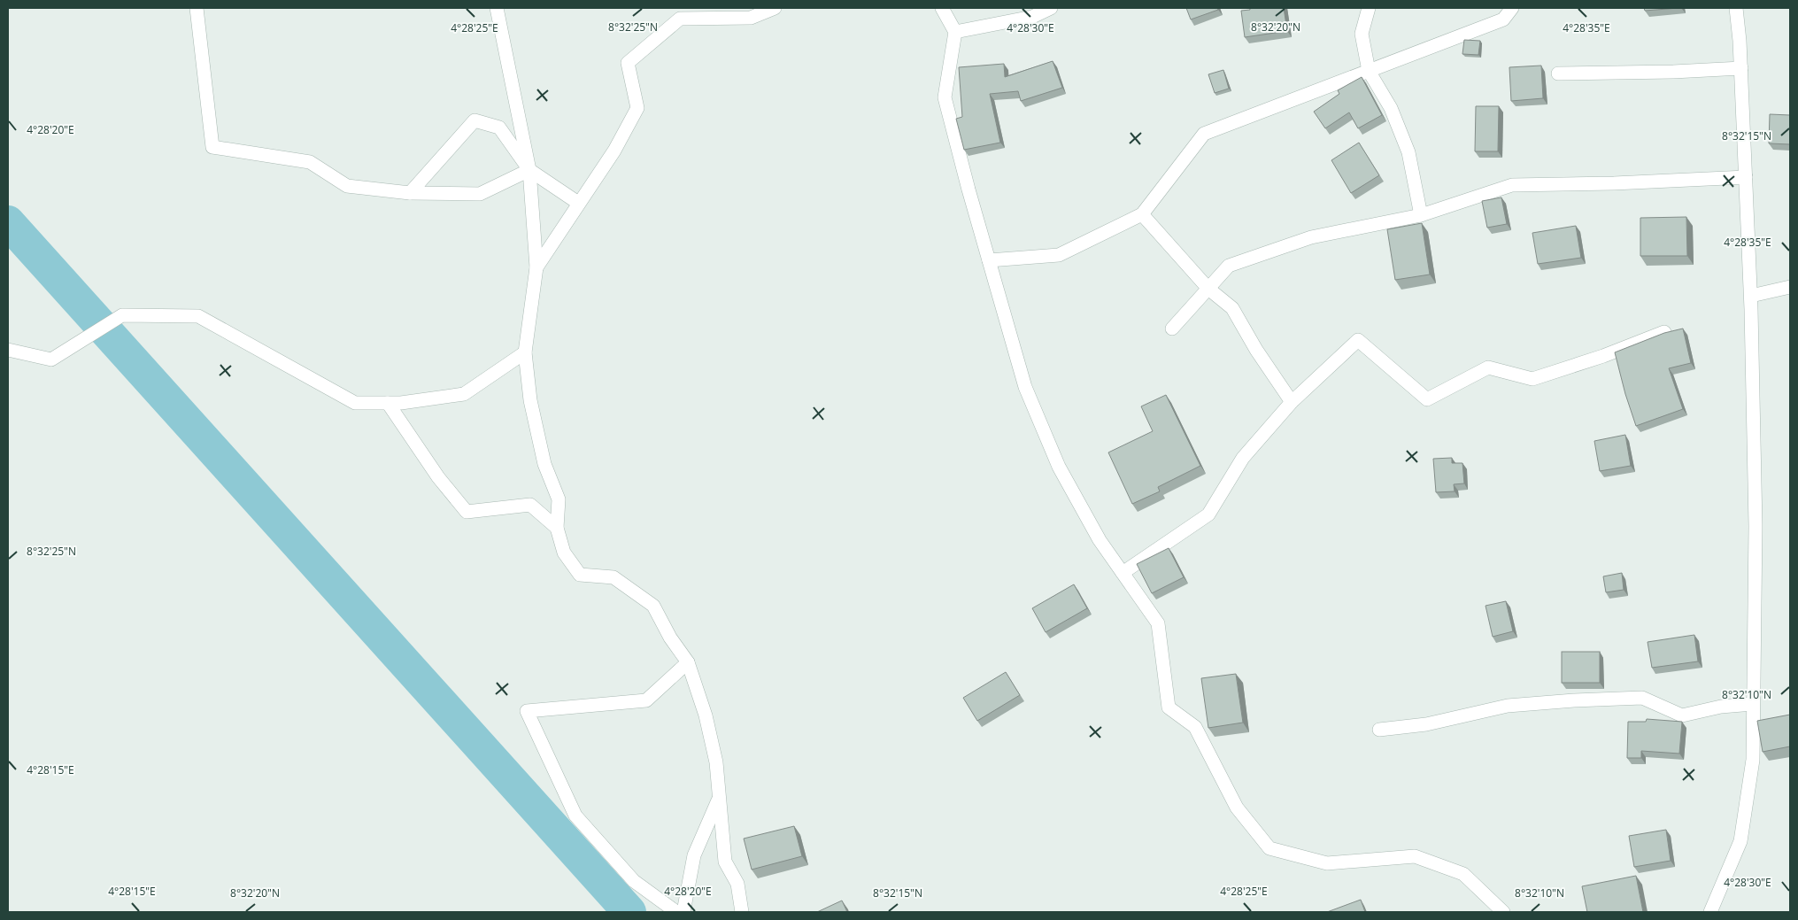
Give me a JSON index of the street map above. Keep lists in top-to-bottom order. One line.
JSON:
{"coordinates":["8°32'25\"N","8°32'20\"N","4°28'25\"E","4°28'30\"E","4°28'35\"E","4°28'20\"E","8°32'15\"N","8°32'10\"N","4°28'15\"E"]}
